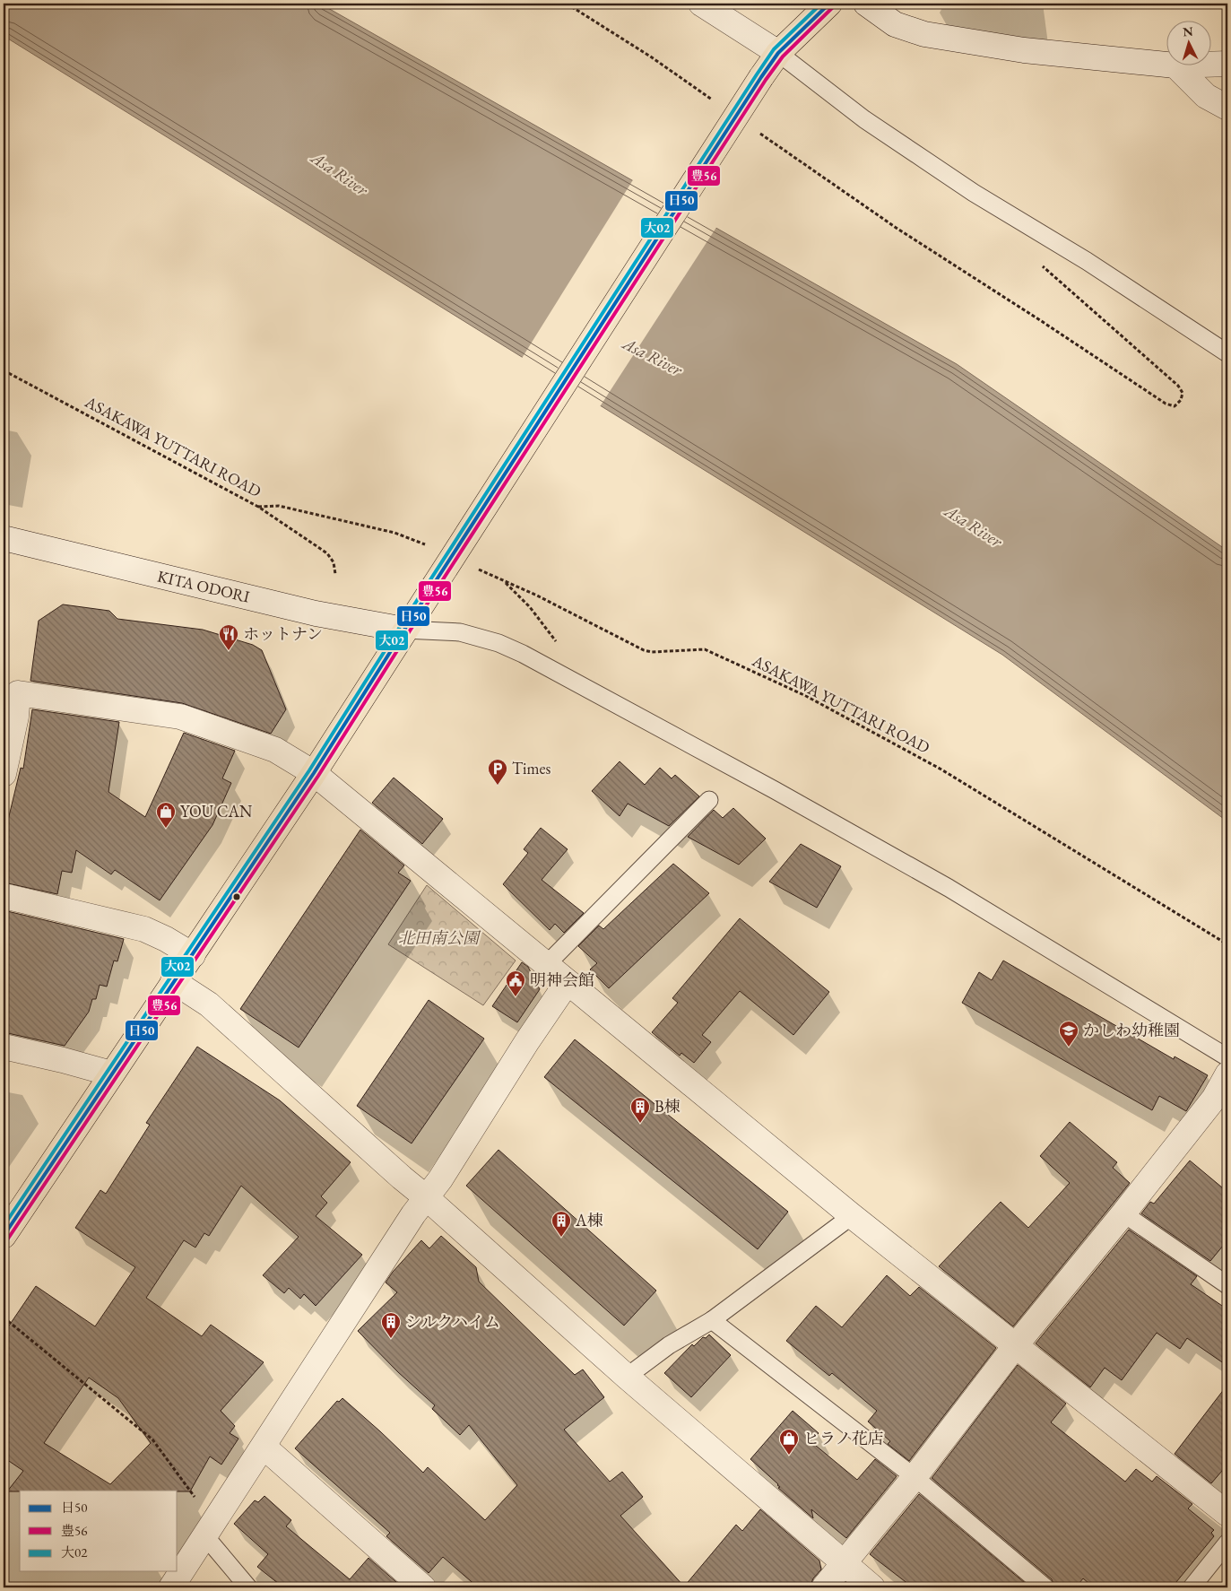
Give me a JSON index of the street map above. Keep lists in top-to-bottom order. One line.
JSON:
{"streets":{"street":["KITA ODORI"],"path":["ASAKAWA YUTTARI ROAD"]},"water":["Asa River"],"parks":["北田南公園"],"places":{"restaurant":["ホットナン"],"parking":["Times"],"shop":["YOU CAN","ヒラノ花店"],"public building":["明神会館"],"school or university":["かしわ幼稚園"],"building":["B棟","A棟","シルクハイム"]},"lines":["transit line 日50","transit line 大02","transit line 豊56"],"legend":["日50","豊56","大02"],"north":"top"}
